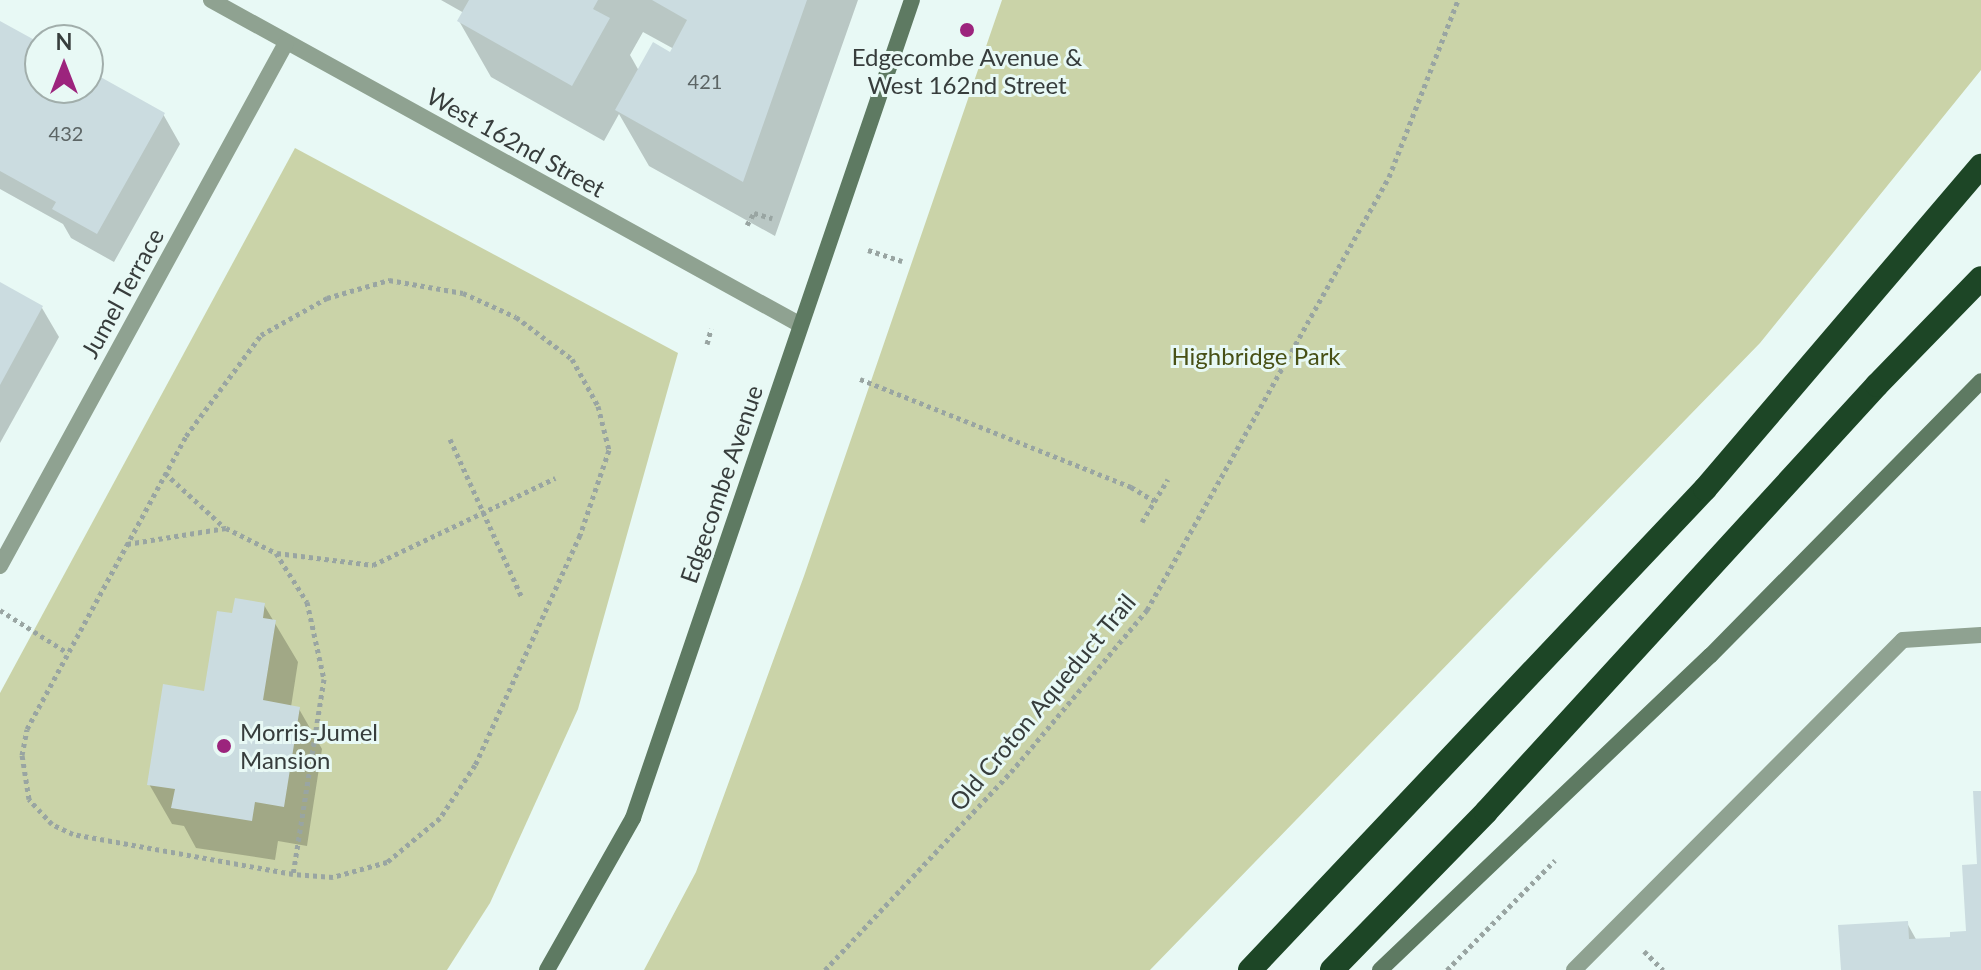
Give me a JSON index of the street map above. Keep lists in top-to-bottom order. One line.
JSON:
{"streets":{"street":["West 162nd Street","Jumel Terrace","Edgecombe Avenue"],"path":["Old Croton Aqueduct Trail"]},"crossings":[["West 162nd Street","Jumel Terrace"],["West 162nd Street","Edgecombe Avenue"]],"parks":["Highbridge Park"],"places":["Edgecombe Avenue & West 162nd Street","Morris-Jumel Mansion"],"house_numbers":["421","432"],"north":"top"}
